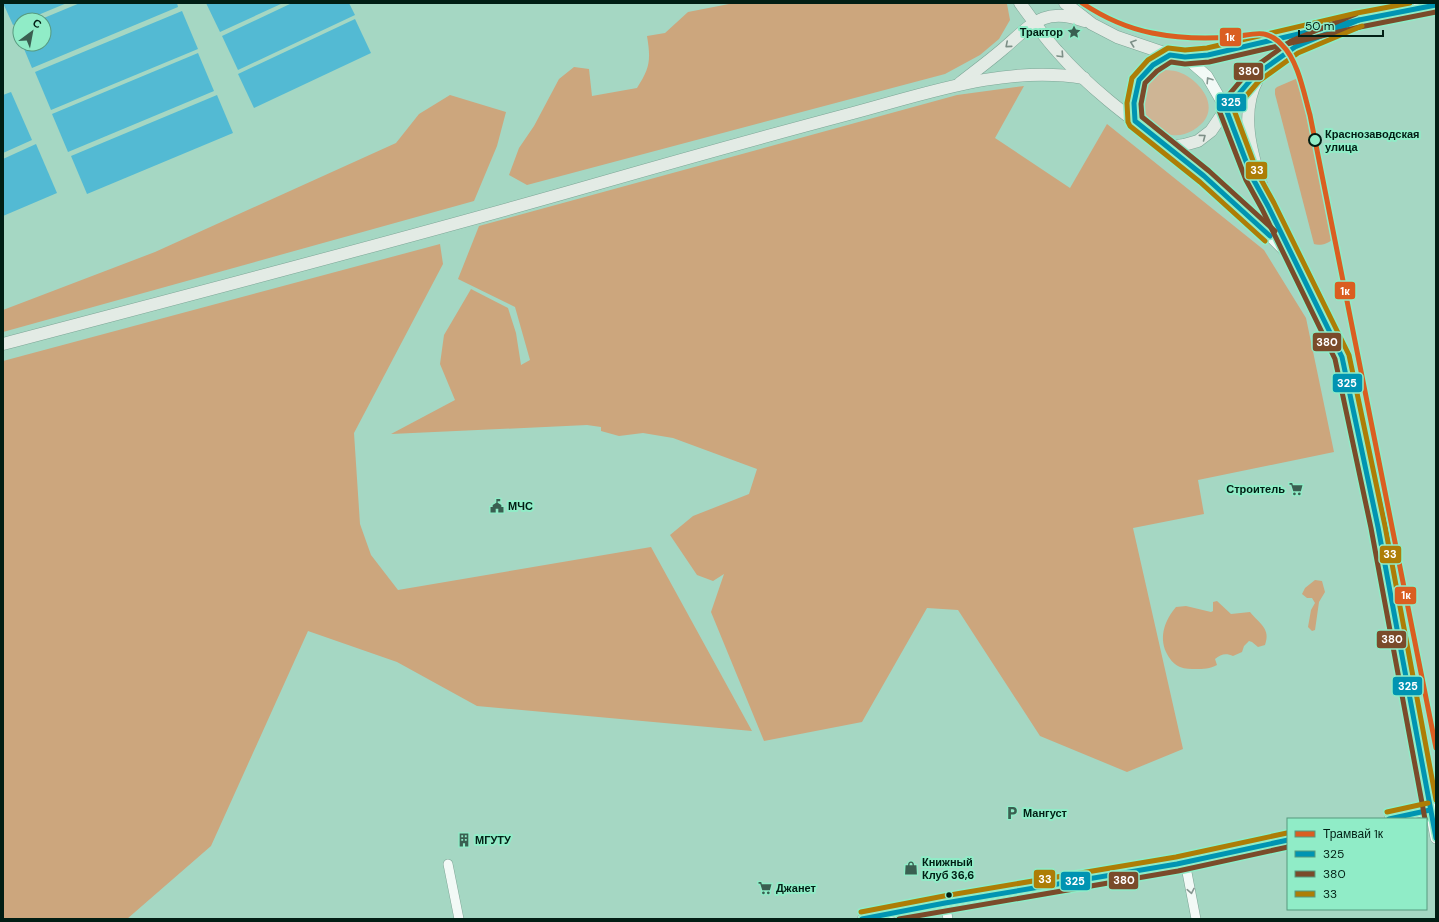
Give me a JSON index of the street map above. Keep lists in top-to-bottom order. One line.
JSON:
{"places":{"place":["Трактор"],"other":["Краснозаводская улица"],"supermarket":["Строитель","Джанет"],"public building":["МЧС"],"parking":["Мангуст"],"building":["МГУТУ"],"shop":["Книжный Клуб 36,6"]},"lines":["tram line 1к","transit line 33","transit line 325","transit line 380"],"legend":["Трамвай 1к","325","380","33"],"scale_bar":"50 m","north":"top right"}
